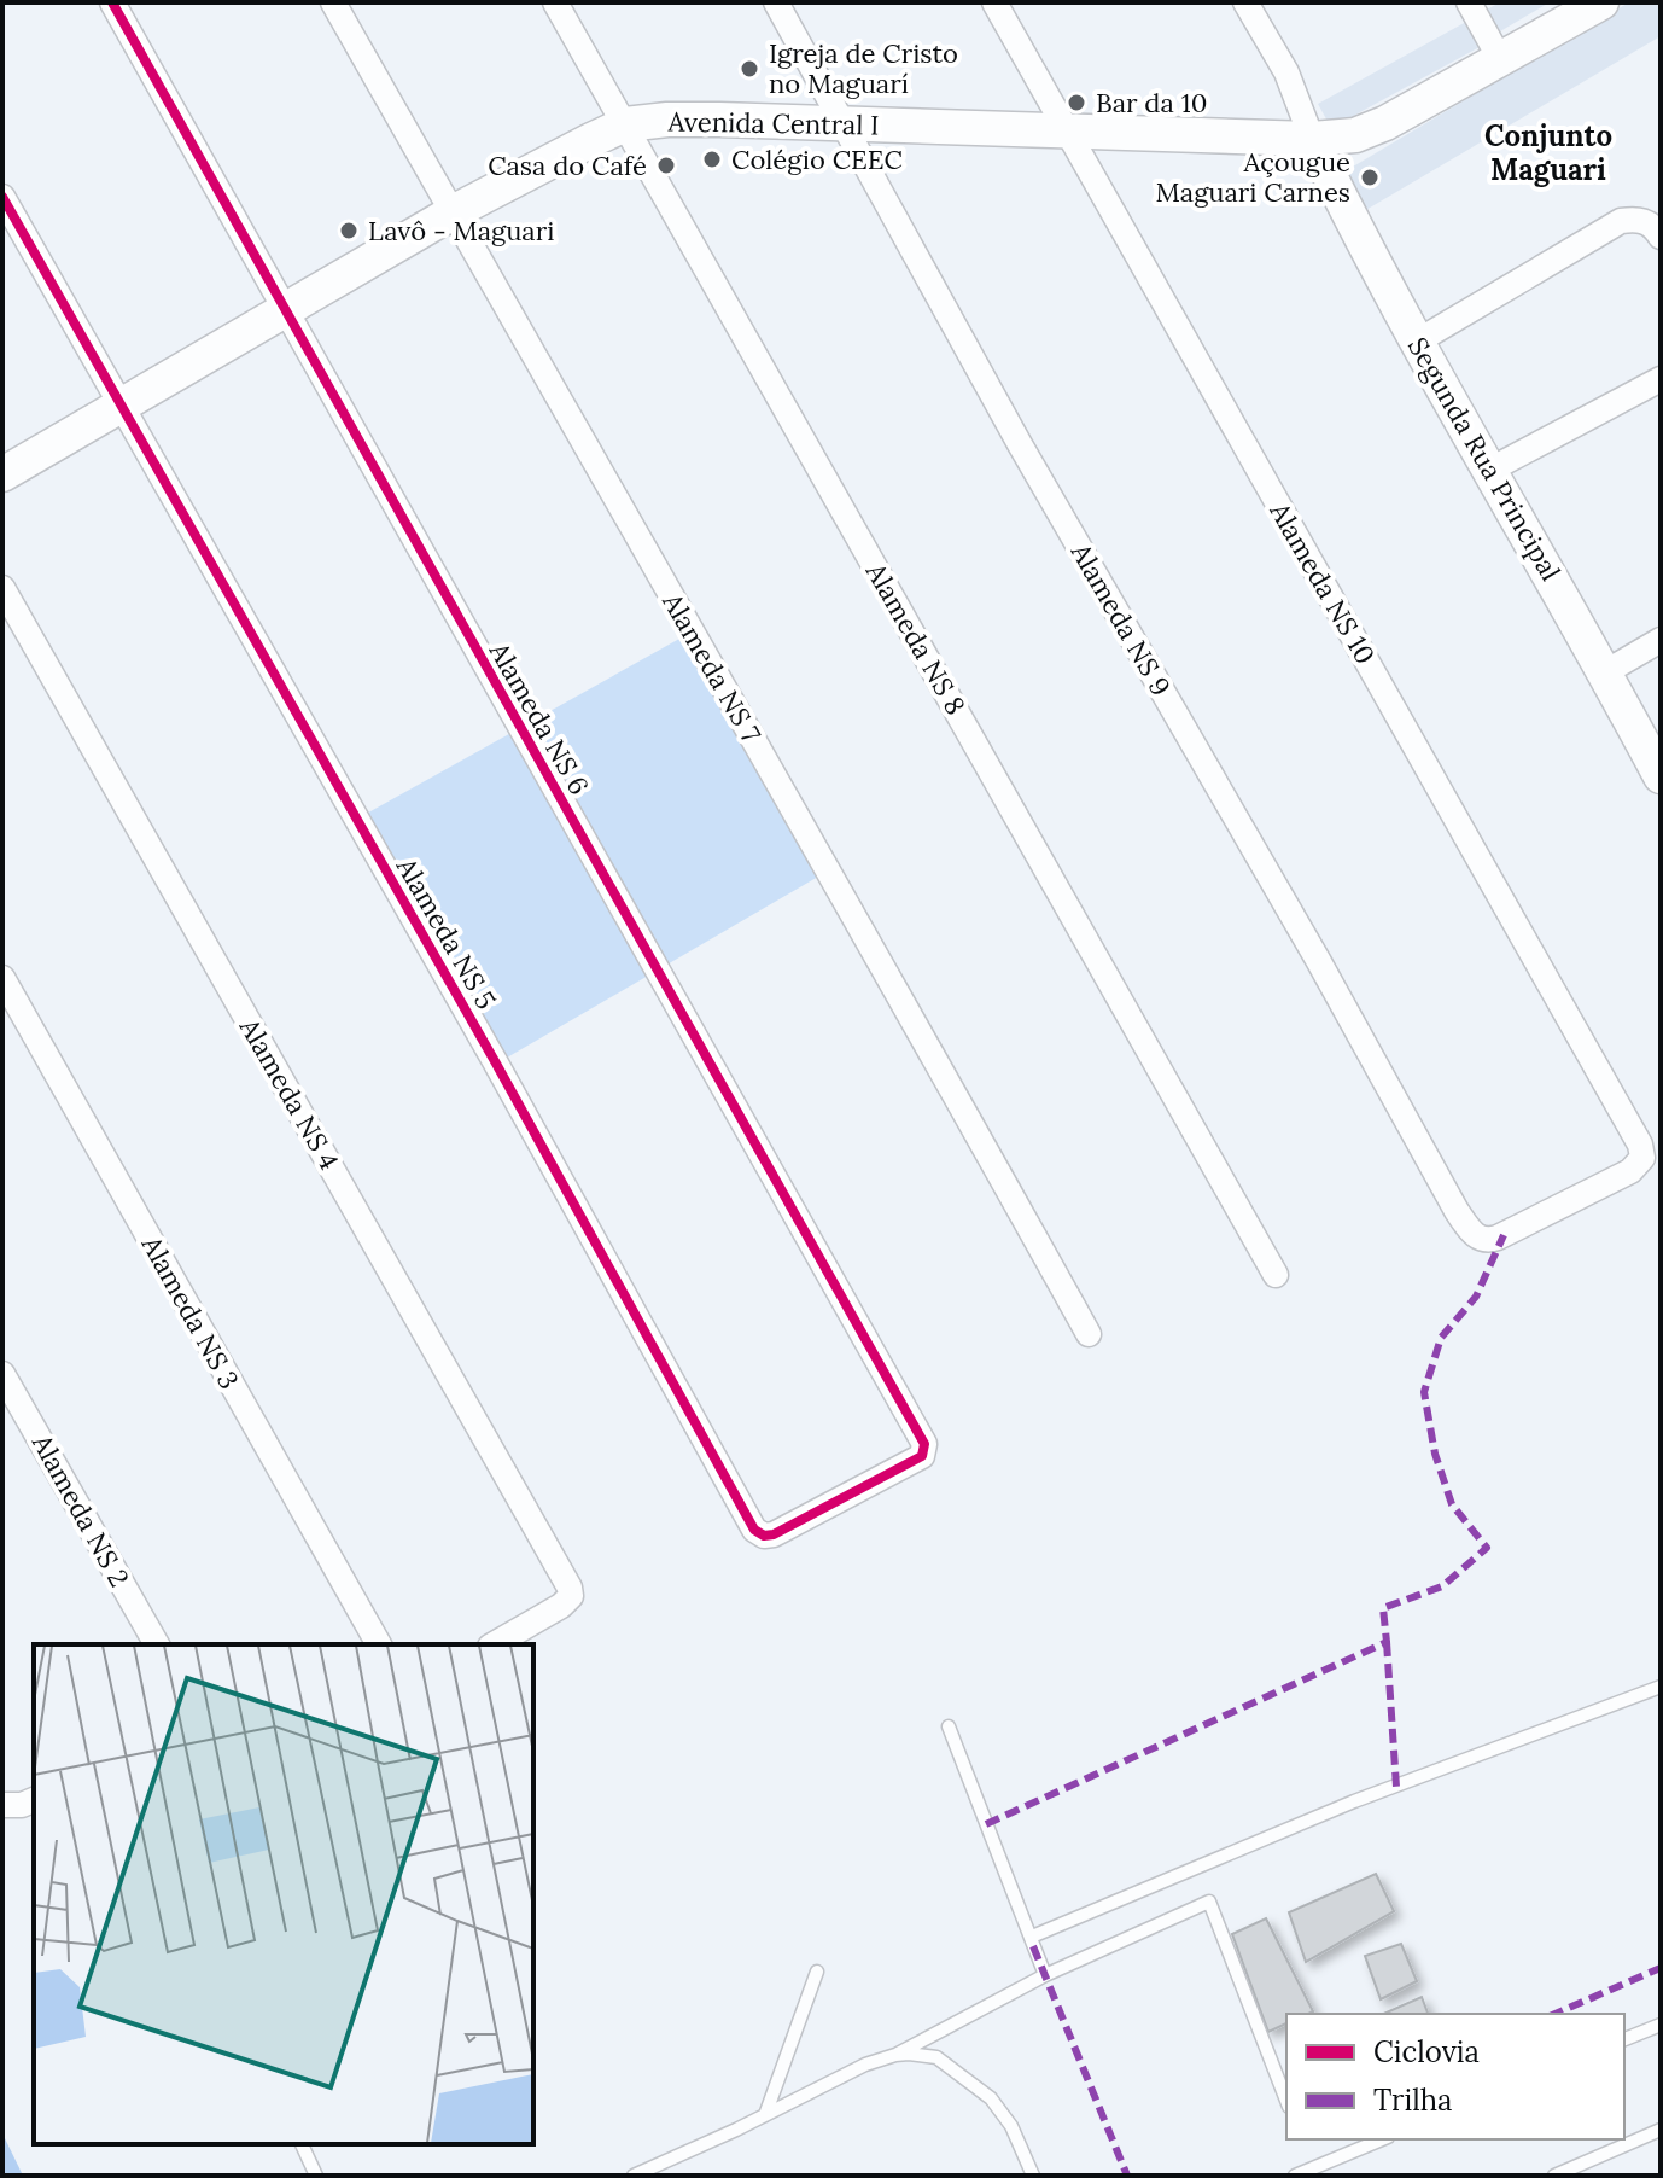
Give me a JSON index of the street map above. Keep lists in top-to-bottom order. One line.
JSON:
{"streets":{"main road":["Avenida Central I","Segunda Rua Principal"],"street":["Alameda NS 10","Alameda NS 9","Alameda NS 8","Alameda NS 7","Alameda NS 6","Alameda NS 5","Alameda NS 4","Alameda NS 3","Alameda NS 2"]},"crossings":[["Avenida Central I","Segunda Rua Principal"],["Avenida Central I","Alameda NS 10"],["Avenida Central I","Alameda NS 9"],["Avenida Central I","Alameda NS 8"],["Avenida Central I","Alameda NS 7"],["Avenida Central I","Alameda NS 6"],["Avenida Central I","Alameda NS 5"],["Alameda NS 10","Alameda NS 9"],["Alameda NS 6","Alameda NS 5"]],"districts":["Conjunto Maguari"],"places":["Igreja de Cristo no Maguarí","Bar da 10","Colégio CEEC","Casa do Café","Açougue Maguari Carnes","Lavô - Maguari"],"legend":["Ciclovia","Trilha"]}
